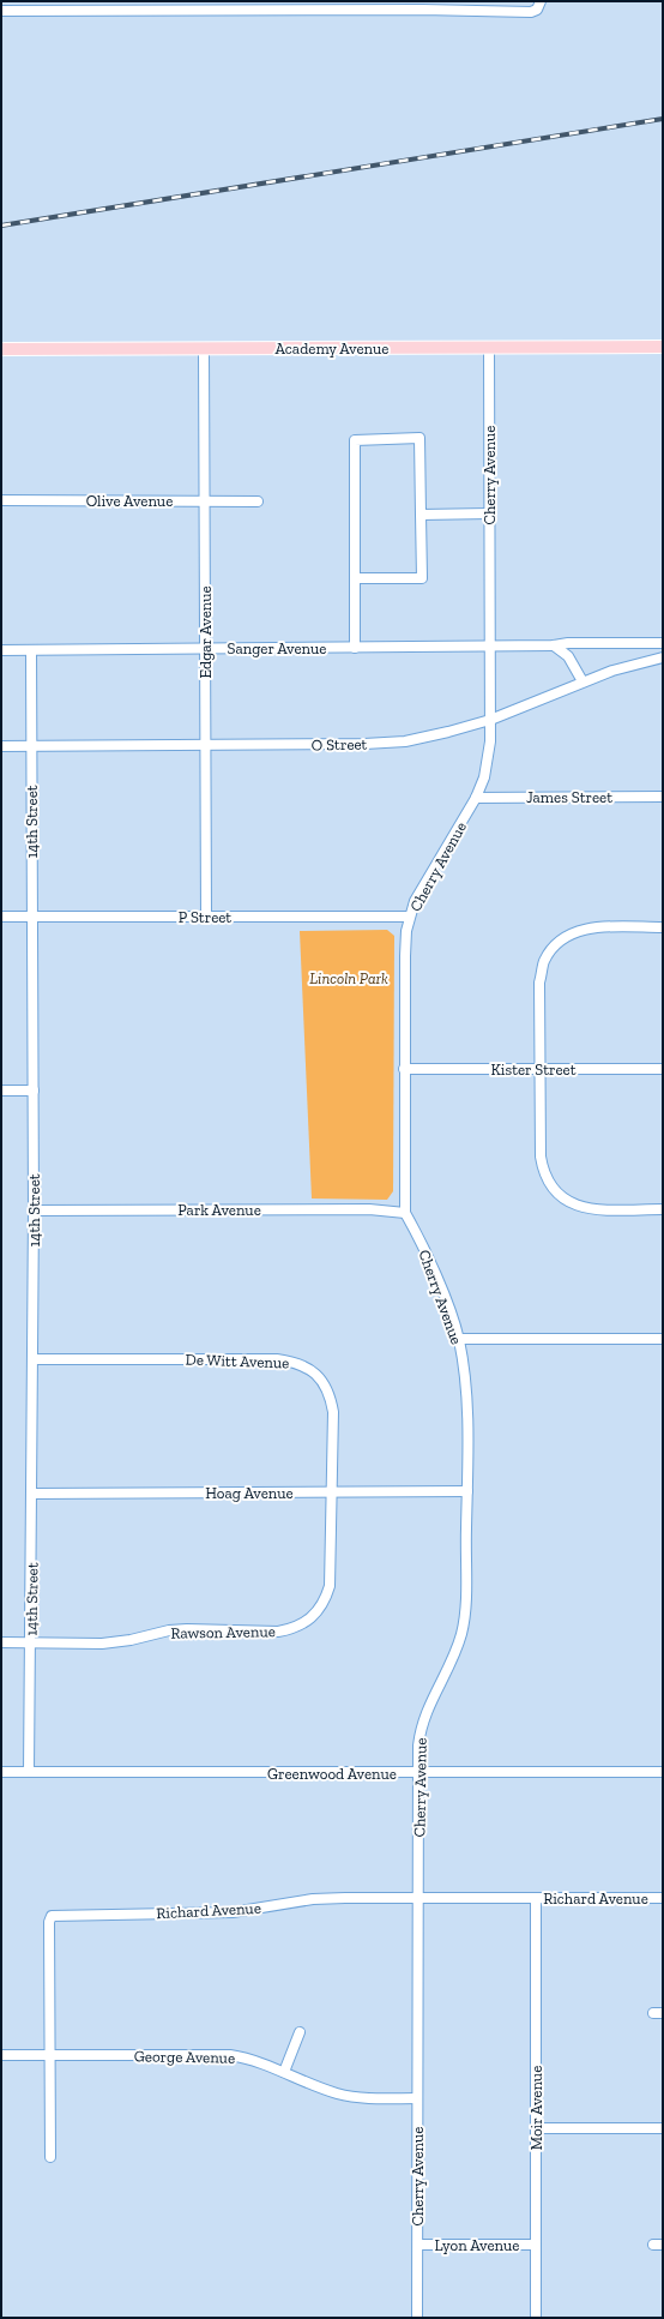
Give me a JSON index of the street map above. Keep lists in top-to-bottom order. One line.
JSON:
{"streets":{"main road":["Academy Avenue"],"street":["Cherry Avenue","Olive Avenue","Edgar Avenue","Sanger Avenue","O Street","James Street","14th Street","P Street","Kister Street","Park Avenue","De Witt Avenue","Hoag Avenue","Rawson Avenue","Greenwood Avenue","Richard Avenue","George Avenue","Moir Avenue","Lyon Avenue"]},"crossings":[["Academy Avenue","Cherry Avenue"],["Academy Avenue","Edgar Avenue"],["Cherry Avenue","Sanger Avenue"],["Cherry Avenue","O Street"],["Cherry Avenue","James Street"],["Cherry Avenue","P Street"],["Cherry Avenue","Kister Street"],["Cherry Avenue","Park Avenue"],["Cherry Avenue","Hoag Avenue"],["Cherry Avenue","Greenwood Avenue"],["Cherry Avenue","Richard Avenue"],["Cherry Avenue","George Avenue"],["Cherry Avenue","Lyon Avenue"],["Olive Avenue","Edgar Avenue"],["Edgar Avenue","Sanger Avenue"],["Edgar Avenue","O Street"],["Edgar Avenue","P Street"],["Sanger Avenue","14th Street"],["O Street","14th Street"],["14th Street","P Street"],["14th Street","Park Avenue"],["14th Street","De Witt Avenue"],["14th Street","Hoag Avenue"],["14th Street","Rawson Avenue"],["14th Street","Greenwood Avenue"],["De Witt Avenue","Hoag Avenue"],["De Witt Avenue","Rawson Avenue"],["Hoag Avenue","Rawson Avenue"],["Richard Avenue","George Avenue"],["Richard Avenue","Moir Avenue"],["Moir Avenue","Lyon Avenue"]],"parks":["Lincoln Park"]}
